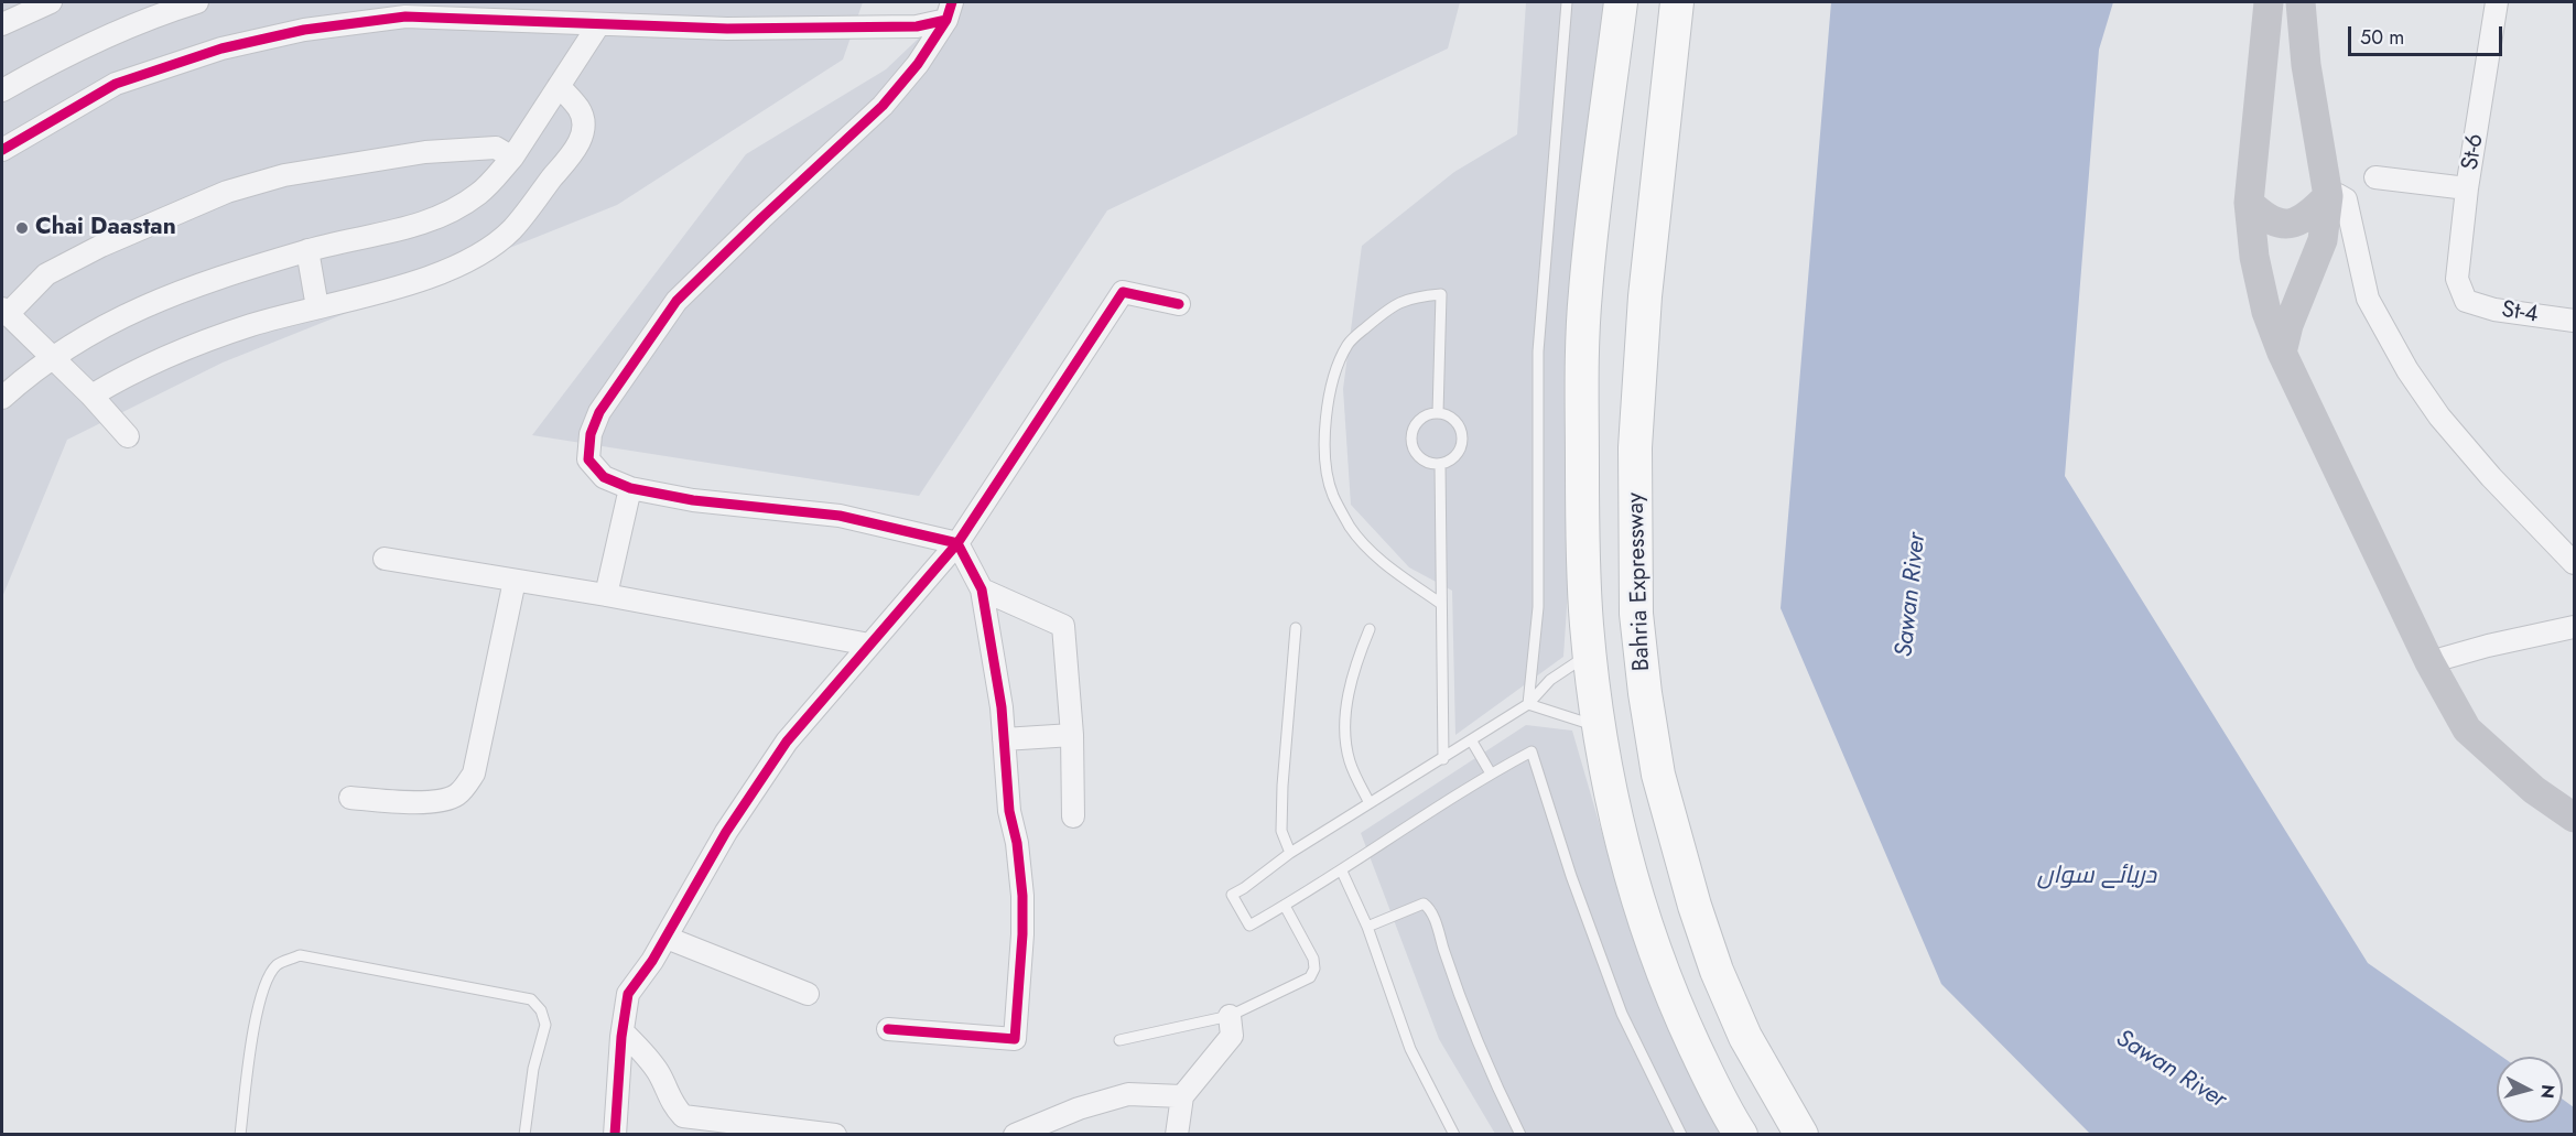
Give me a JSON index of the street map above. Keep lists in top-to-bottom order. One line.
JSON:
{"streets":{"main road":["Bahria Expressway"],"street":["St-6","St-4"]},"crossings":[["St-6","St-4"]],"water":["Sawan River","دریائے سواں"],"places":["Chai Daastan"],"scale_bar":"50 m","north":"right"}
